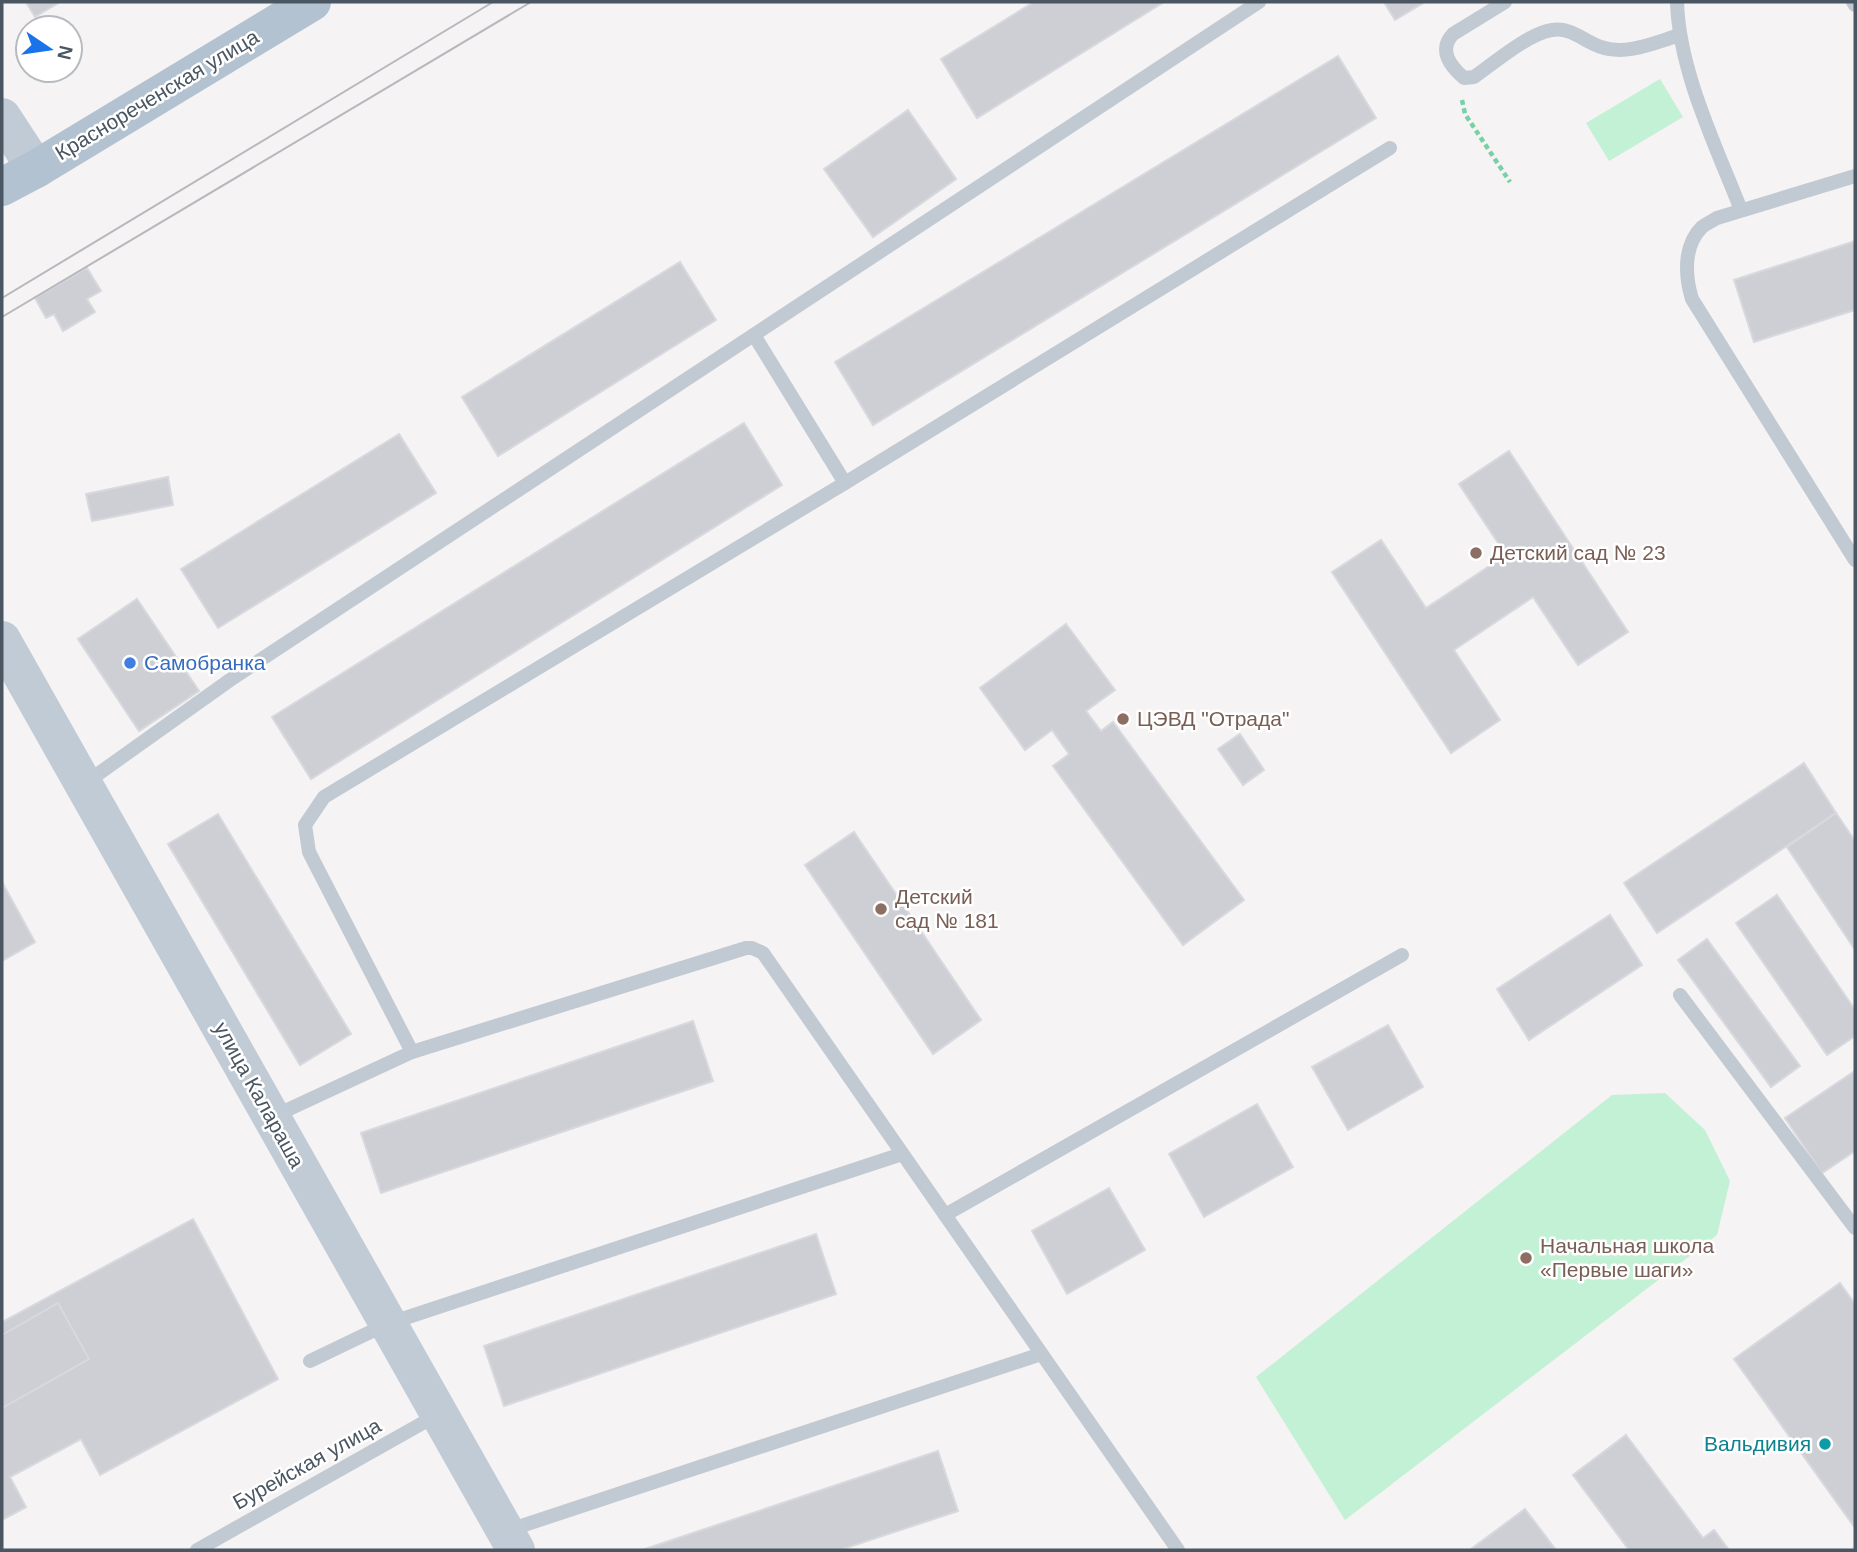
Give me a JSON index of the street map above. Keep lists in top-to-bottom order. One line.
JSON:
{"streets":{"main road":["Краснореченская улица"],"street":["улица Калараша"],"lane":["Бурейская улица"]},"crossings":[["улица Калараша","Бурейская улица"]],"places":["Детский сад № 23","Самобранка","ЦЭВД \"Отрада\"","Детский сад № 181","Начальная школа «Первые шаги»","Вальдивия"],"north":"right"}
